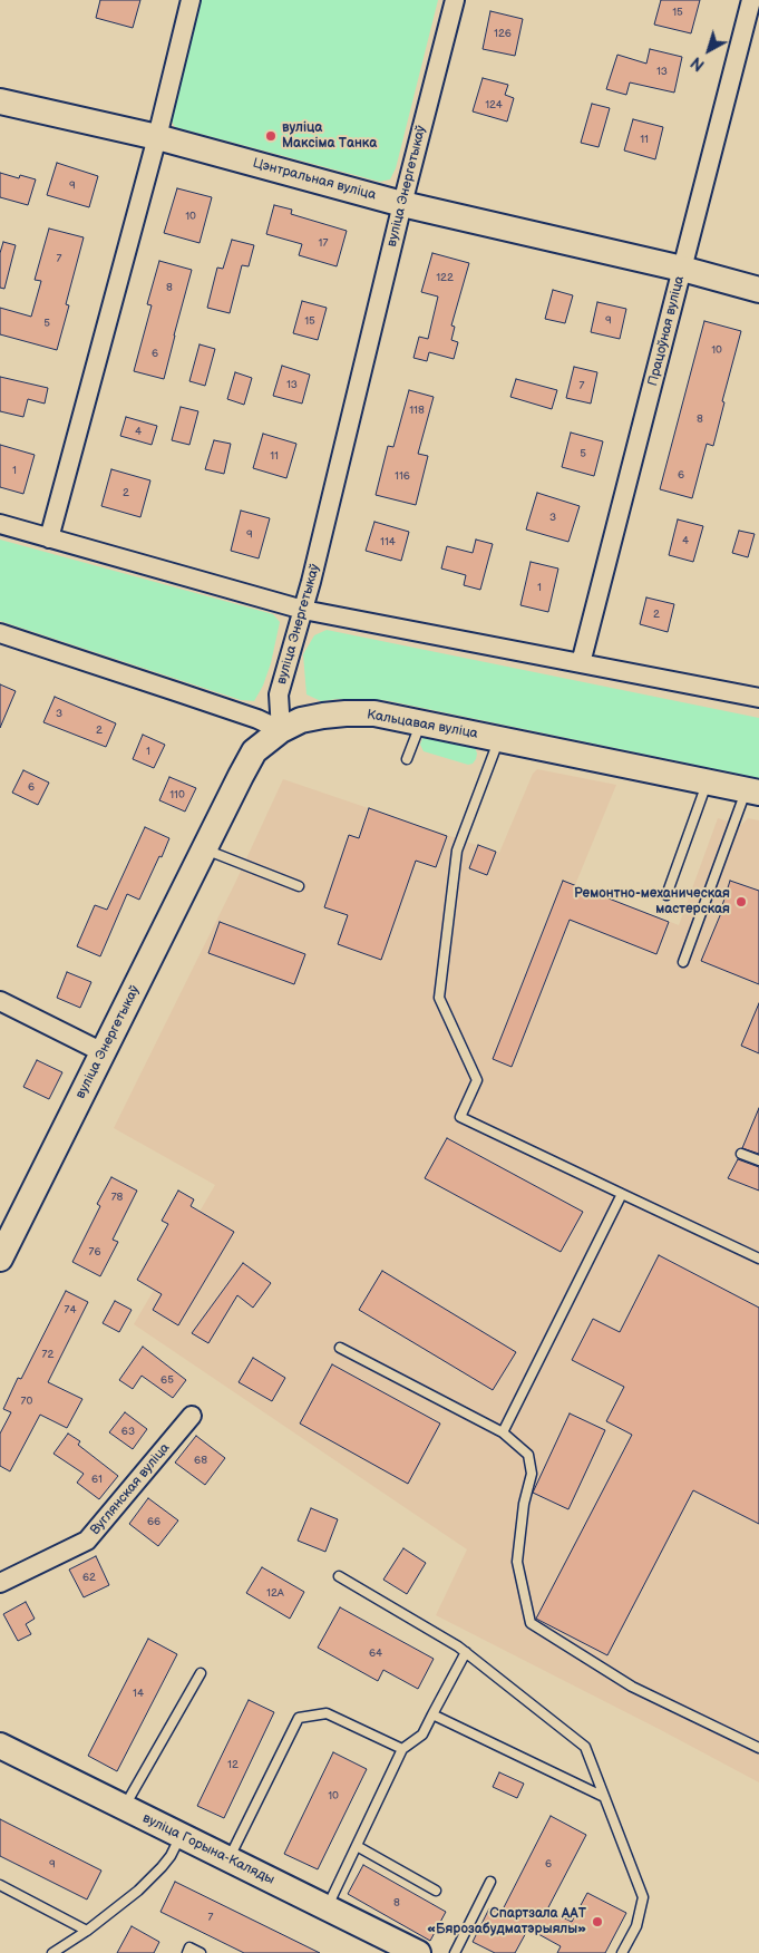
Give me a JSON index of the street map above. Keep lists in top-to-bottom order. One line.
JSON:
{"streets":{"street":["Цэнтральная вуліца","вуліца Энергетыкаў","Працоўная вуліца","Кальцавая вуліца","Вуглянская вуліца","вуліца Горына-Каляды"]},"crossings":[["Цэнтральная вуліца","вуліца Энергетыкаў"],["Цэнтральная вуліца","Працоўная вуліца"],["вуліца Энергетыкаў","Кальцавая вуліца"]],"places":["вуліца Максіма Танка","Ремонтно-механическая мастерская","Спартзала ААТ «Бярозабудматэрыялы»"],"house_numbers":["15","126","13","124","11","9","10","17","7","122","8","9","15","5","10","6","13","7","118","8","4","5","11","1","6","116","2","3","9","4","114","1","2","3","2","1","6","110","78","76","74","72","65","70","63","68","61","66","62","12А","64","14","12","10","9","6","8","7"],"north":"bottom left"}
